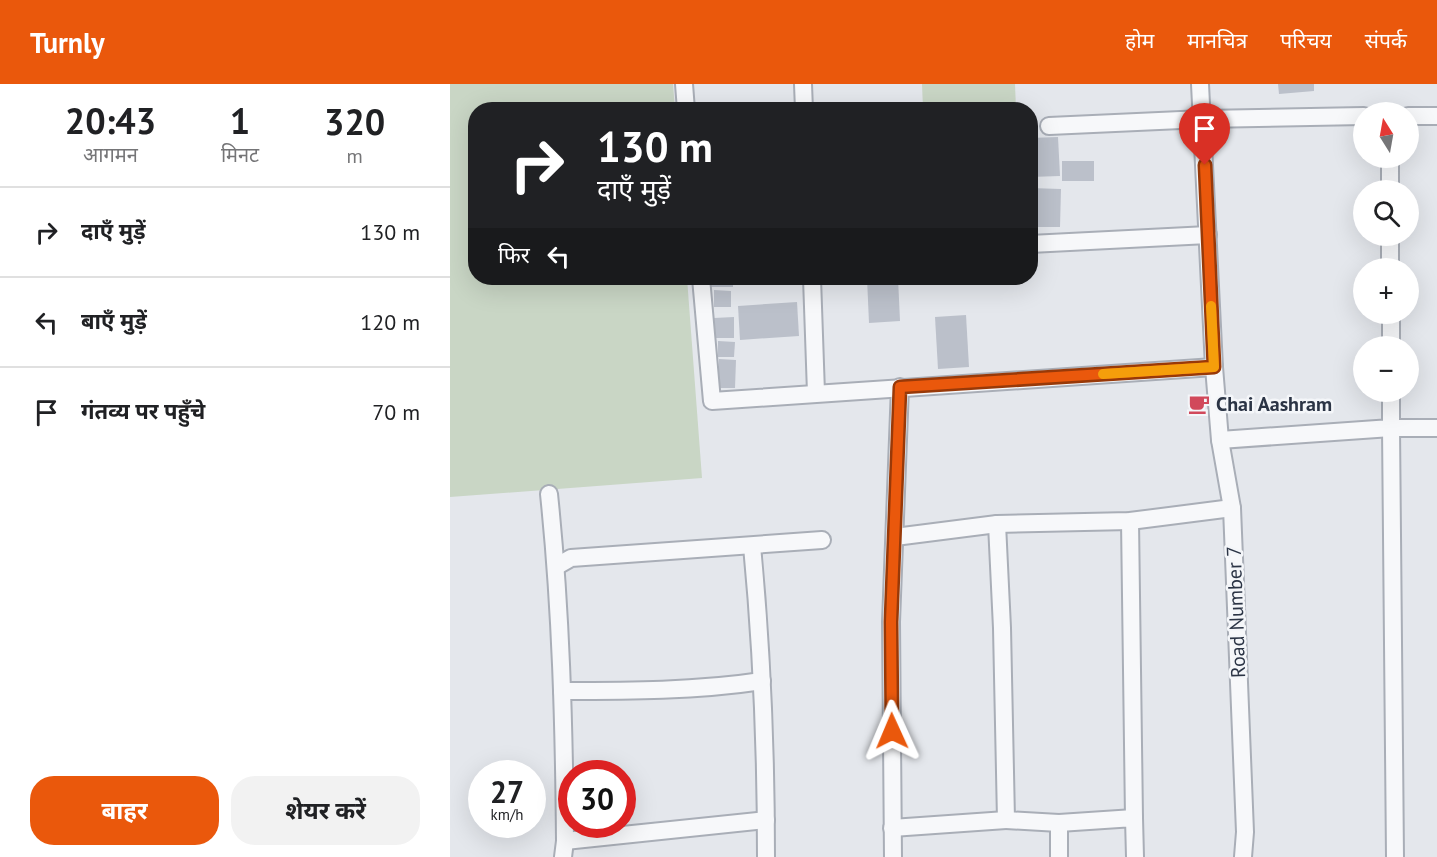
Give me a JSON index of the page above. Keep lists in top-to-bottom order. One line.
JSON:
{"streets":{"street":["Road Number 7"]},"places":{"cafe":["Chai Aashram"]},"north":"top","page":{"header":"Turnly","nav":["होम","मानचित्र","परिचय","संपर्क"],"eta":["20:43","आगमन","1","मिनट","320","m"],"map_buttons":["+","−"],"turn":["130 m","दाएँ मुड़ें"],"list":[{"name":"दाएँ मुड़ें","value":"130 m"},{"name":"बाएँ मुड़ें","value":"120 m"},{"name":"गंतव्य पर पहुँचे","value":"70 m"}],"then":"फिर","speed":"27 km/h","limit":"30","buttons":["बाहर","शेयर करें"]}}
